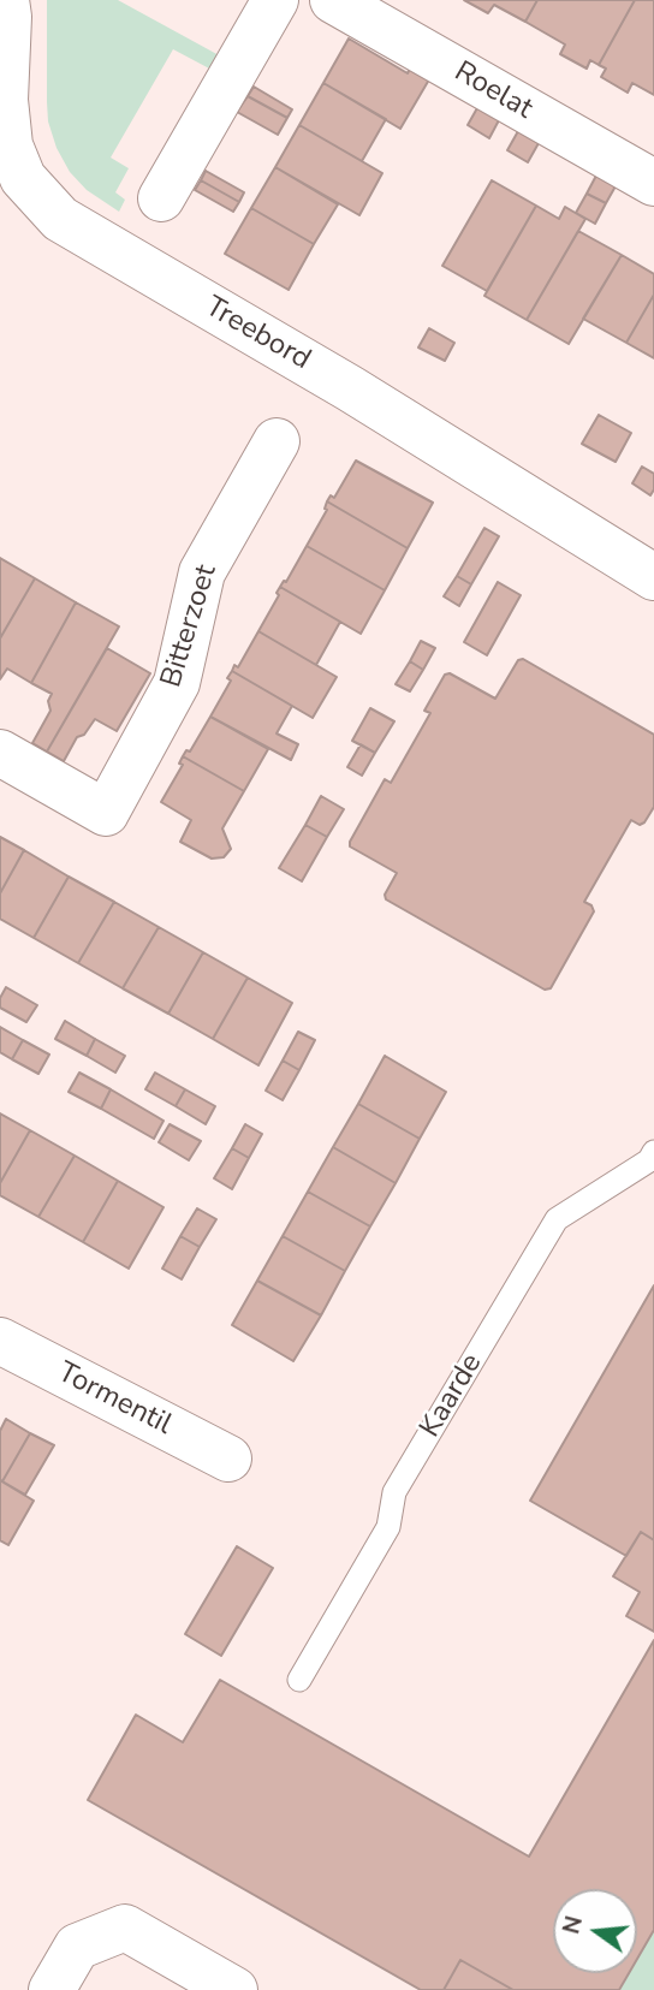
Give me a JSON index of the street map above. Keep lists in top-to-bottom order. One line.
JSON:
{"streets":{"street":["Roelat","Treebord","Bitterzoet","Tormentil"],"lane":["Kaarde"]},"north":"left"}
